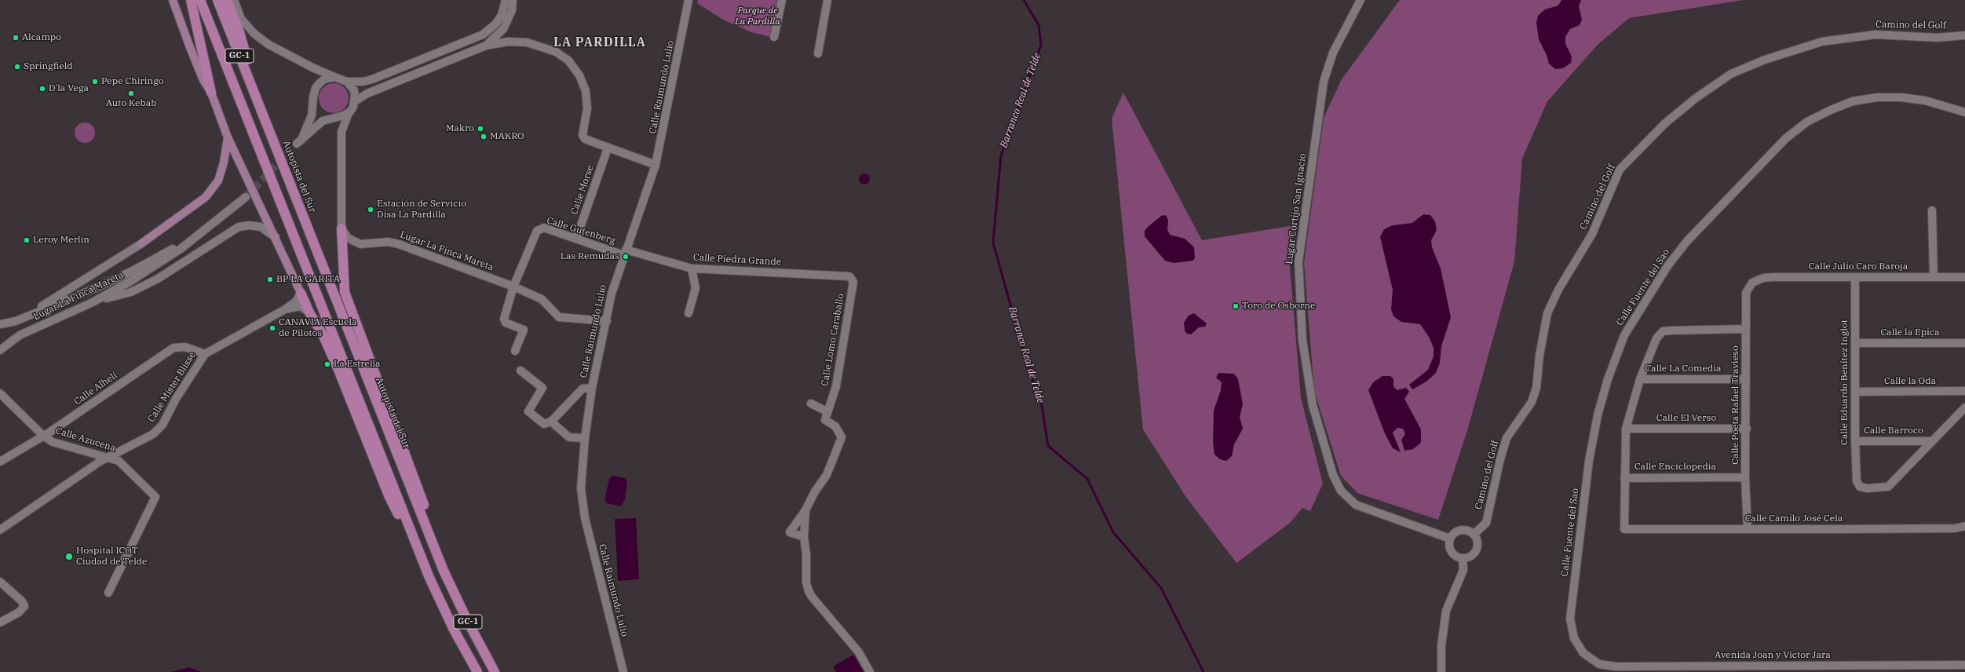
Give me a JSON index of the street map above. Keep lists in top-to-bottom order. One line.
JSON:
{"streets":{"highway":["GC-1","Autopista del Sur"],"street":["Camino del Golf","Calle Raimundo Lulio","Calle Morse","Lugar Cortijo San Ignacio","Calle Gutenberg","Lugar La Finca Mareta","Calle Piedra Grande","Calle Julio Caro Baroja","Calle Fuente del Sao","Calle la Épica","Calle Lomo Caraballo","Calle La Comedia","Calle la Oda","Calle Eduardo Benítez Inglot","Calle Mister Blisse","Calle Alhelí","Calle Poeta Rafael Travieso","Calle El Verso","Calle Barroco","Calle Azucena","Calle Enciclopedia","Calle Camilo José Cela","Avenida Joan y Victor Jara"]},"crossings":[["Camino del Golf","Lugar Cortijo San Ignacio"],["Calle Raimundo Lulio","Calle Gutenberg"],["Calle Raimundo Lulio","Lugar La Finca Mareta"],["Calle Raimundo Lulio","Calle Piedra Grande"],["Calle Morse","Calle Gutenberg"],["Calle Gutenberg","Lugar La Finca Mareta"],["Calle Gutenberg","Calle Piedra Grande"],["Calle Piedra Grande","Calle Lomo Caraballo"],["Calle Julio Caro Baroja","Calle Eduardo Benítez Inglot"],["Calle Julio Caro Baroja","Calle Poeta Rafael Travieso"],["Calle Fuente del Sao","Avenida Joan y Victor Jara"],["Calle la Épica","Calle Eduardo Benítez Inglot"],["Calle La Comedia","Calle Poeta Rafael Travieso"],["Calle la Oda","Calle Eduardo Benítez Inglot"],["Calle Eduardo Benítez Inglot","Calle Barroco"],["Calle Mister Blisse","Calle Alhelí"],["Calle Mister Blisse","Calle Azucena"],["Calle Alhelí","Calle Azucena"],["Calle Poeta Rafael Travieso","Calle El Verso"],["Calle Poeta Rafael Travieso","Calle Enciclopedia"],["Calle Poeta Rafael Travieso","Calle Camilo José Cela"],["Calle Enciclopedia","Calle Camilo José Cela"]],"districts":["LA PARDILLA"],"water":["Barranco Real de Telde"],"parks":["Parque de La Pardilla"],"places":["Alcampo","Springfield","Pepe Chiringo","D'la Vega","Auto Kebab","Makro","MAKRO","Estación de Servicio Disa La Pardilla","Leroy Merlin","Las Remudas","BP LA GARITA","Toro de Osborne","CANAVIA Escuela de Pilotos","La Estrella","Hospital ICOT Ciudad de Telde"]}
